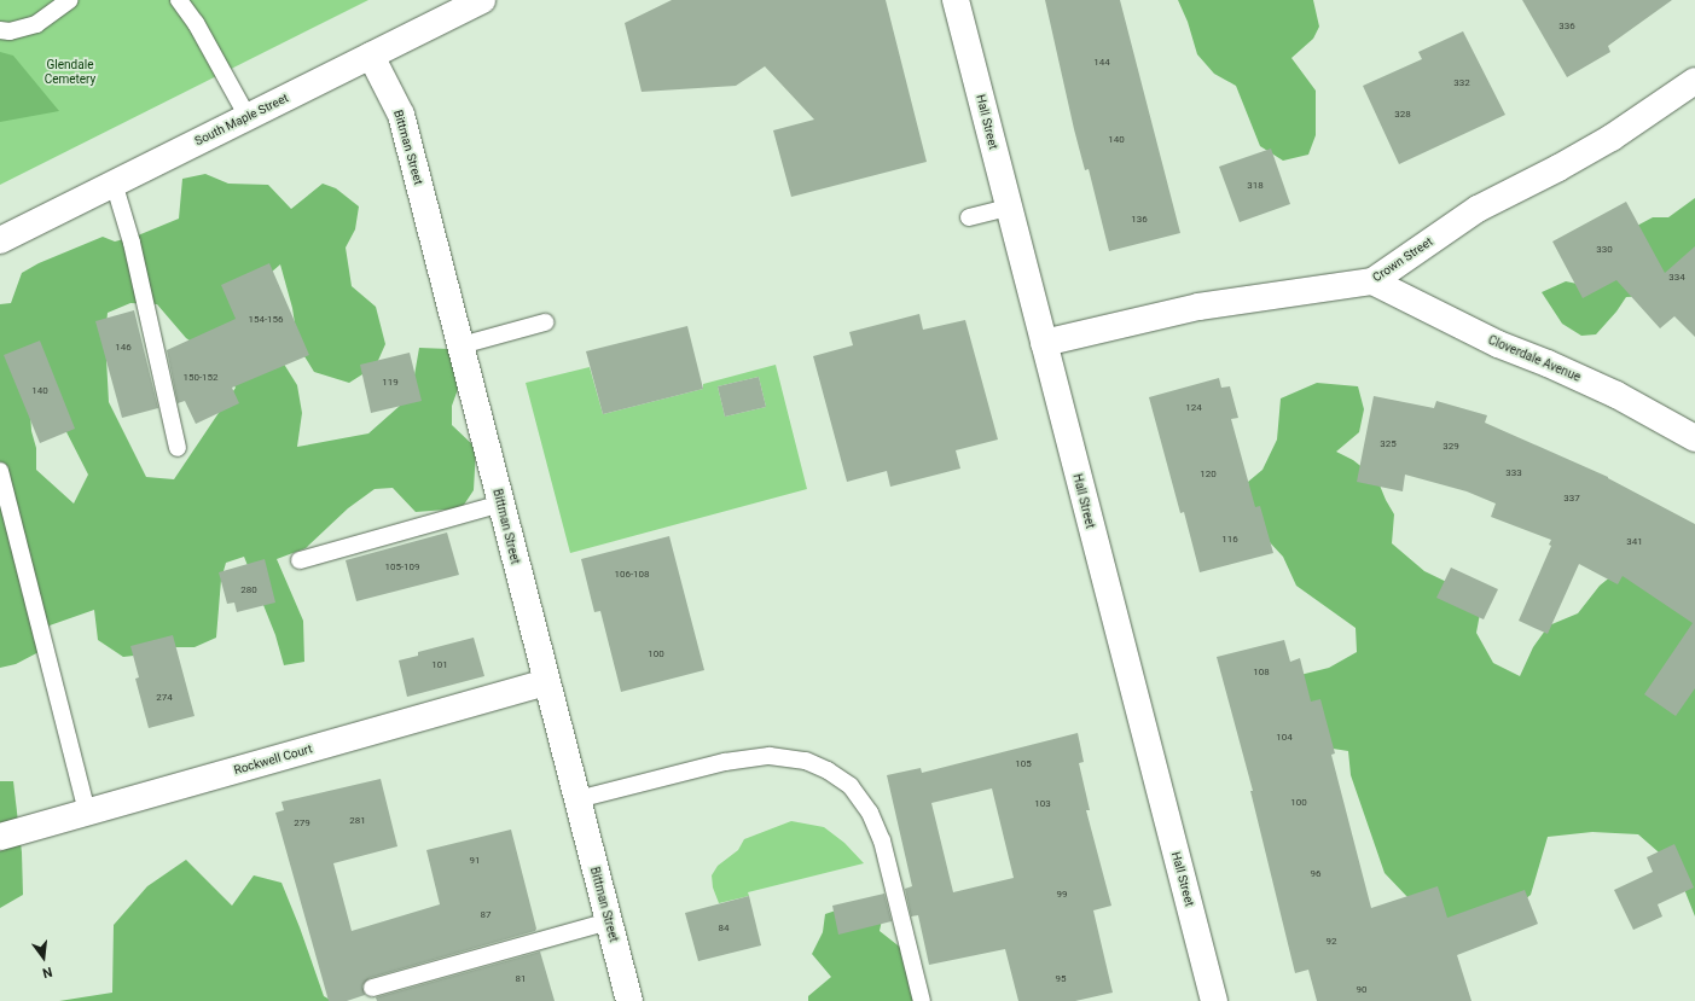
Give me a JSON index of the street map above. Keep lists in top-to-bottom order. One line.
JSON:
{"streets":{"street":["South Maple Street","Hall Street","Bittman Street","Crown Street","Cloverdale Avenue","Rockwell Court"]},"crossings":[["South Maple Street","Bittman Street"],["Hall Street","Crown Street"],["Bittman Street","Rockwell Court"],["Crown Street","Cloverdale Avenue"]],"parks":["Glendale Cemetery"],"house_numbers":["336","144","332","328","140","318","136","330","334","154-156","146","150-152","119","140","124","325","329","333","120","337","116","341","105-109","106-108","280","100","101","108","274","104","105","100","103","281","279","91","96","99","87","84","92","81","95","90"],"north":"bottom"}
